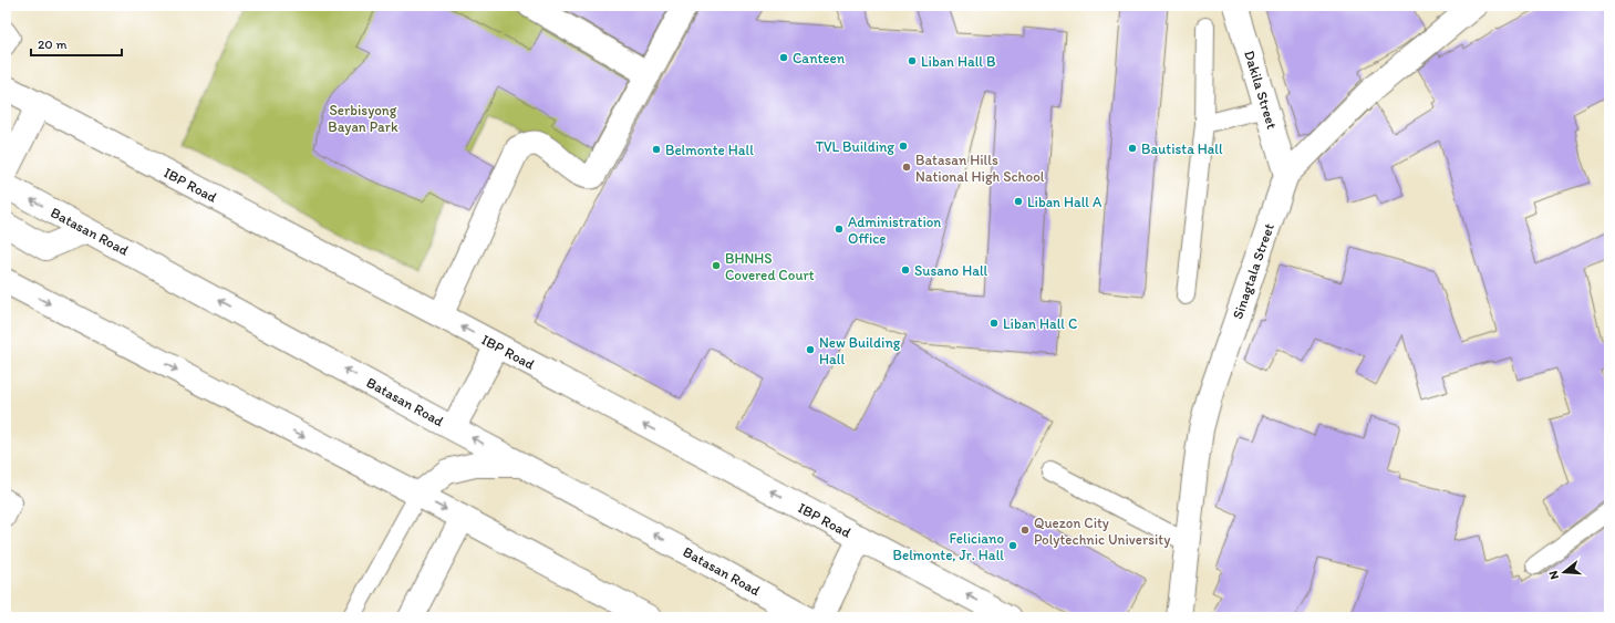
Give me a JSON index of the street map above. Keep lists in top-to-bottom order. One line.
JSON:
{"streets":{"street":["Dakila Street","IBP Road","Batasan Road","Sinagtala Street"]},"crossings":[["Dakila Street","Sinagtala Street"]],"parks":["Serbisyong Bayan Park"],"places":["Canteen","Liban Hall B","TVL Building","Bautista Hall","Belmonte Hall","Batasan Hills National High School","Liban Hall A","Administration Office","BHNHS Covered Court","Susano Hall","Liban Hall C","New Building Hall","Quezon City Polytechnic University","Feliciano Belmonte, Jr. Hall"],"scale_bar":"20 m","north":"left"}
